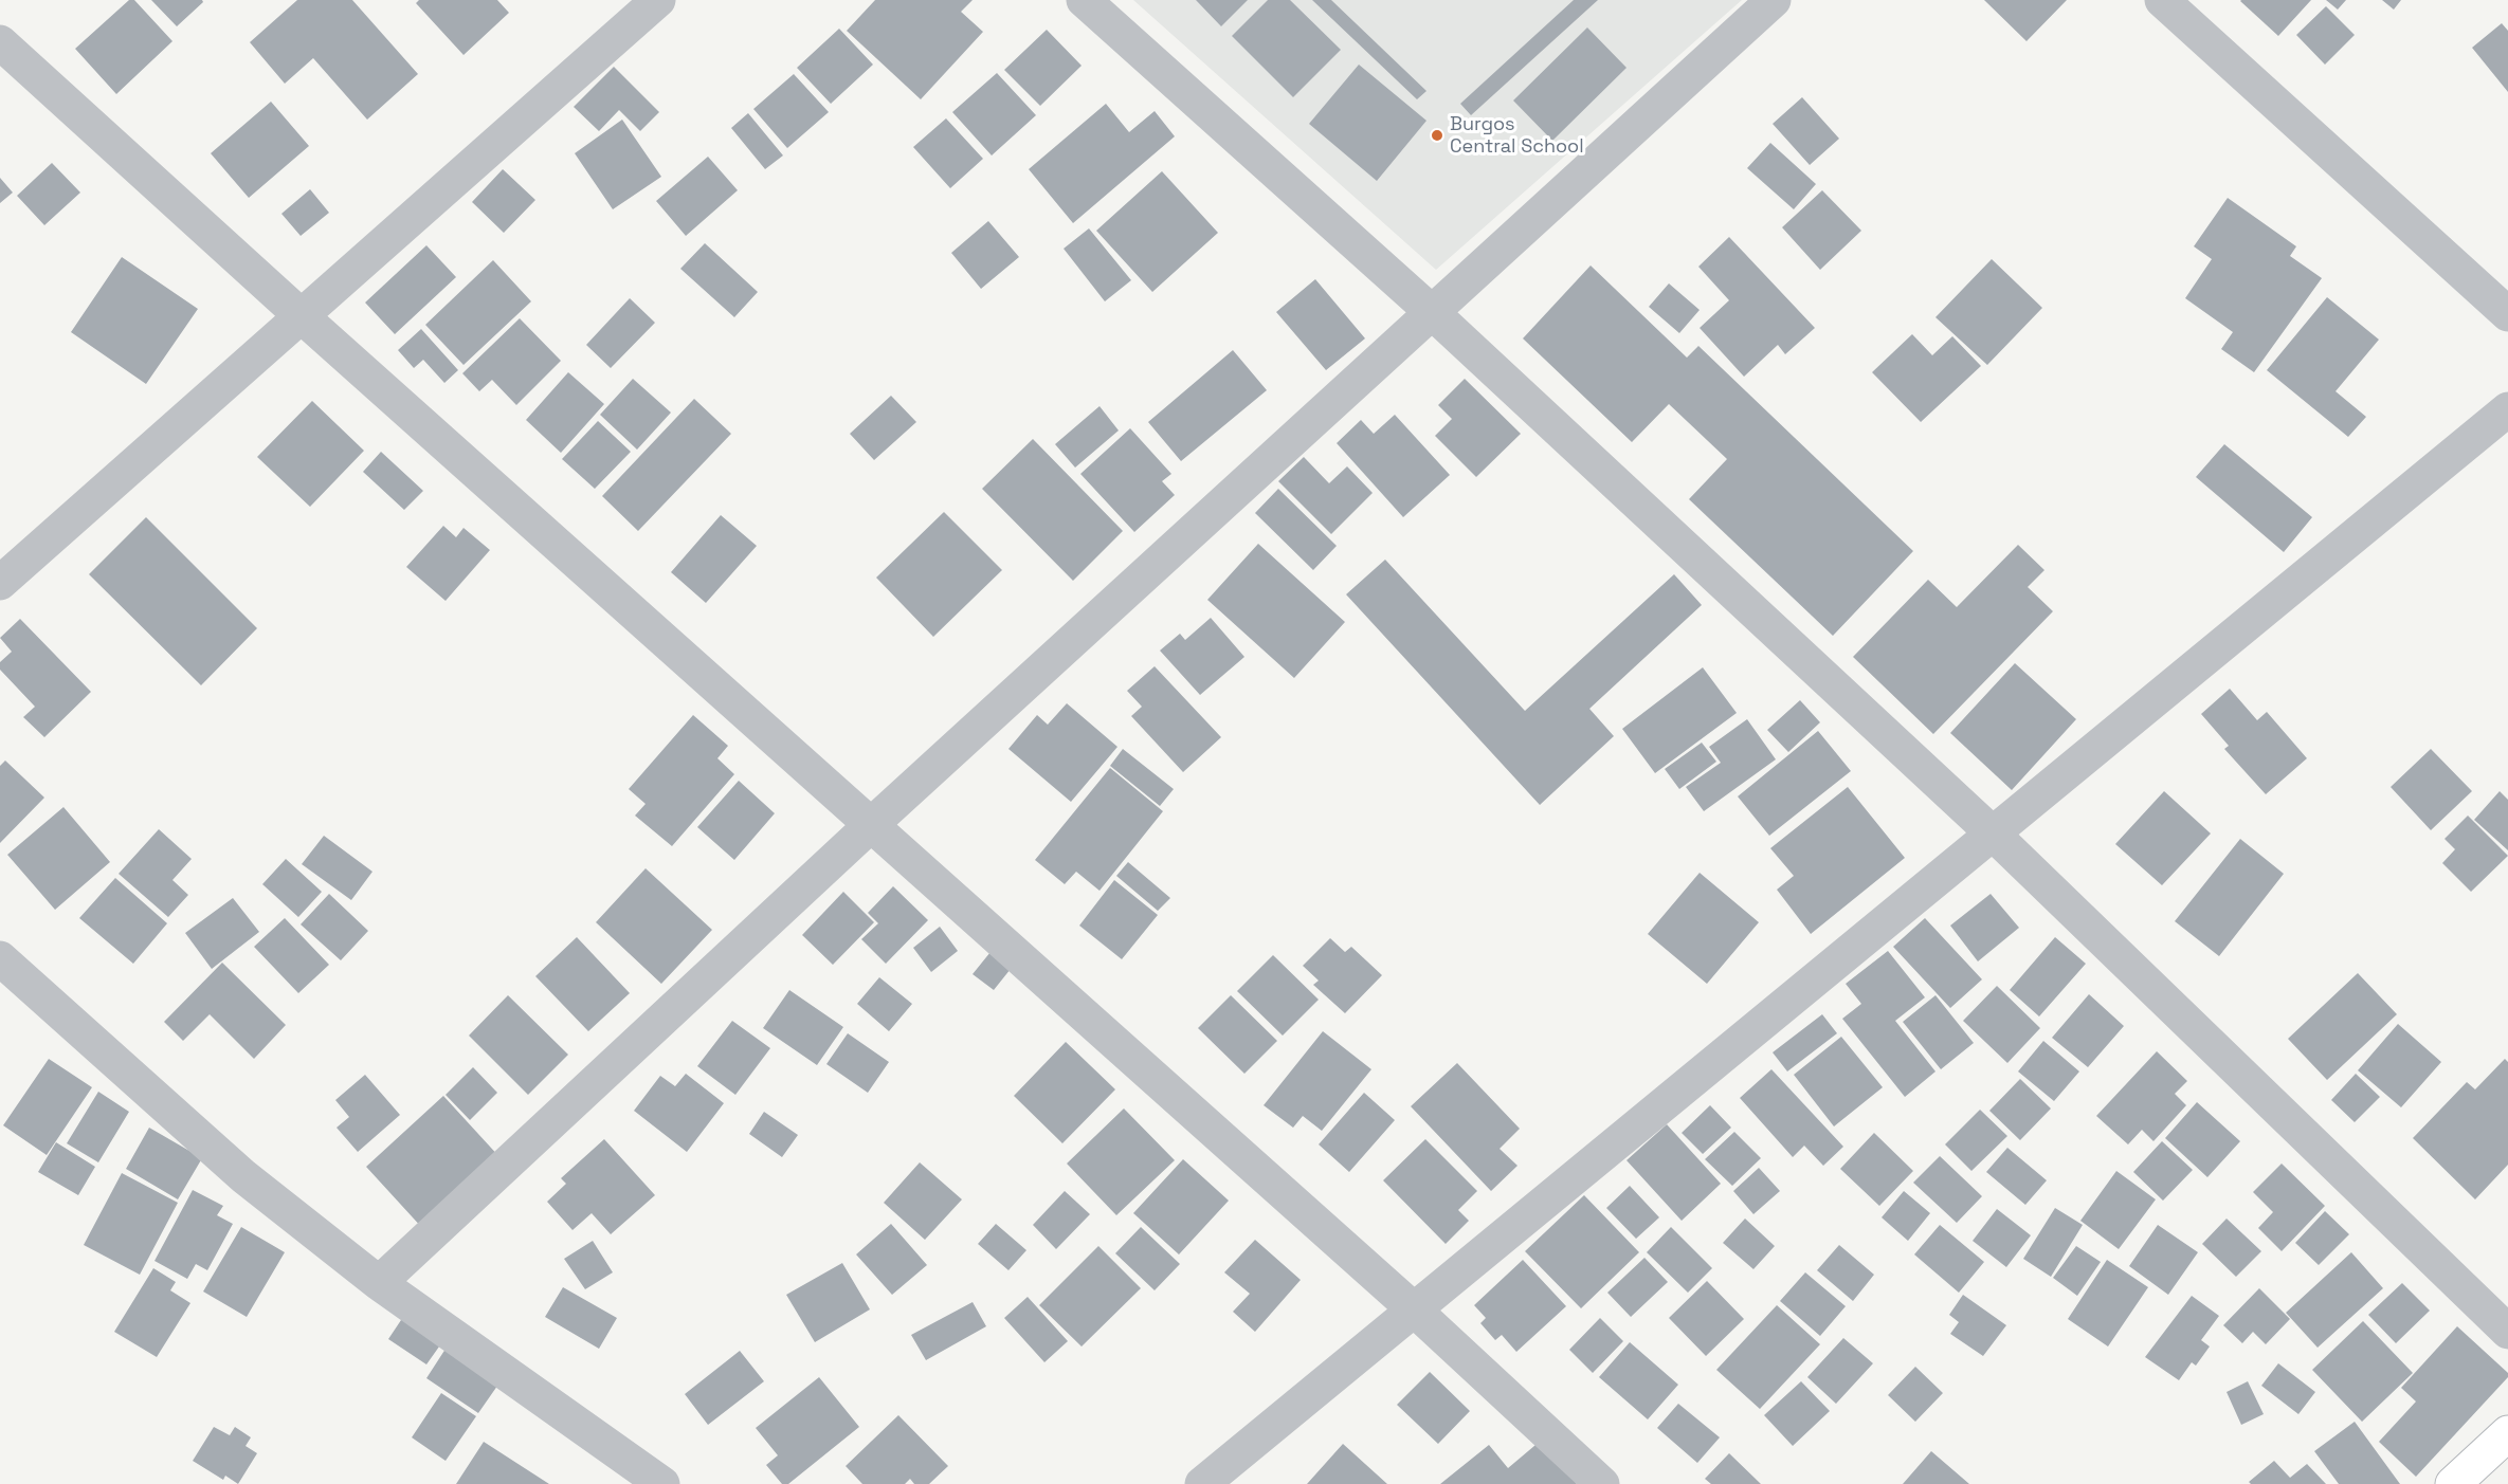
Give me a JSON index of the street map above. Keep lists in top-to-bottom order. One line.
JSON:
{"places":["Burgos Central School"]}
